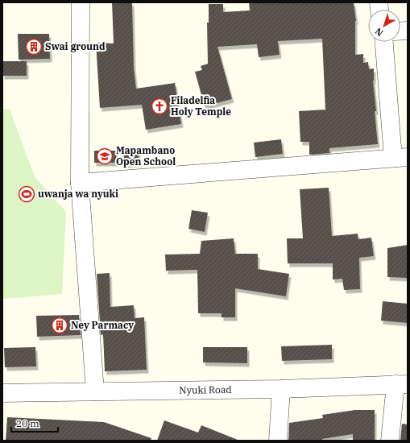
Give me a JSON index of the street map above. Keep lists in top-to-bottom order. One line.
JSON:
{"streets":{"street":["Nyuki Road"]},"places":{"building":["Swai ground","Ney Parmacy"],"church":["Filadelfia Holy Temple"],"school or university":["Mapambano Open School"],"sports":["uwanja wa nyuki"]},"scale_bar":"20 m","north":"bottom left"}
